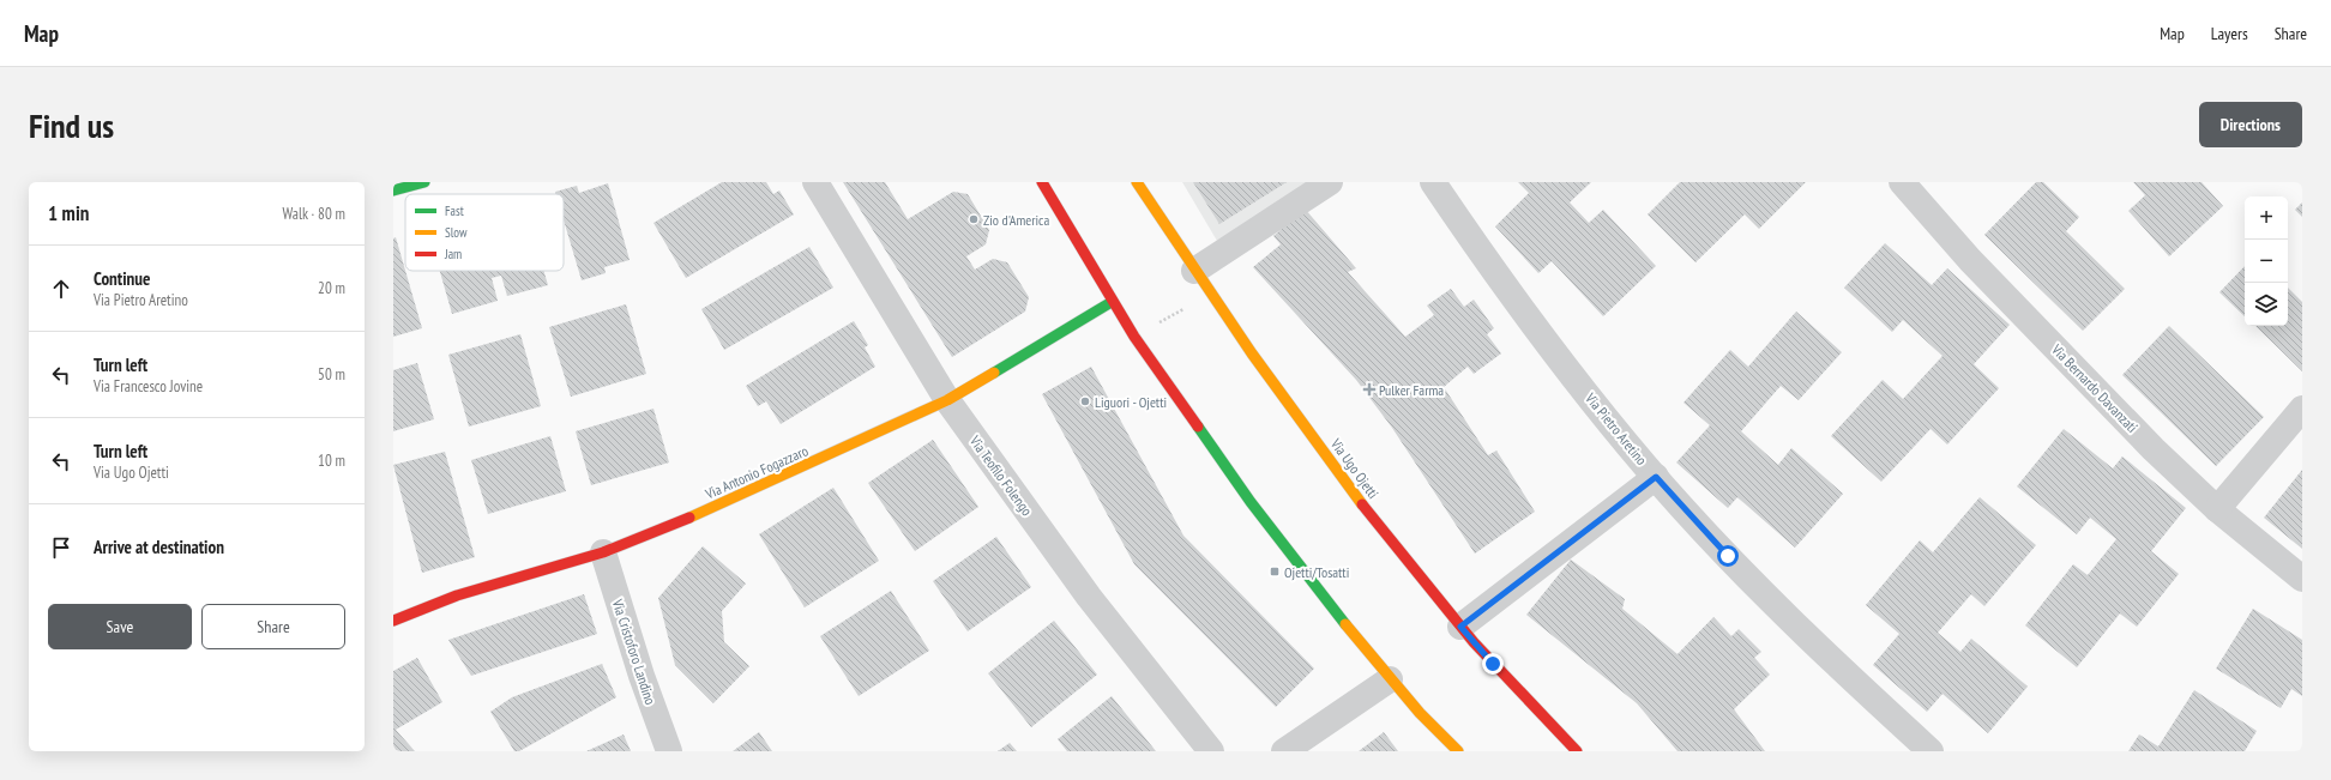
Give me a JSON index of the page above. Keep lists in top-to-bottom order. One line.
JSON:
{"streets":{"main road":["Via Ugo Ojetti","Via Antonio Fogazzaro"],"street":["Via Bernardo Davanzati","Via Pietro Aretino","Via Teofilo Folengo","Via Cristoforo Landino"]},"crossings":[["Via Antonio Fogazzaro","Via Teofilo Folengo"],["Via Antonio Fogazzaro","Via Cristoforo Landino"]],"places":{"other":["Zio d'America","Liguori - Ojetti"],"health":["Pulker Farma"],"transit":["Ojetti/Tosatti"]},"legend":["Fast","Slow","Jam"],"page":{"header":"Map","nav":["Map","Layers","Share"],"buttons":["Directions",["Save","Share"]],"title":"Find us","heading":["1 min","Walk · 80 m"],"map_buttons":["+","−"],"list":[["Continue","Via Pietro Aretino","20 m"],["Turn left","Via Francesco Jovine","50 m"],["Turn left","Via Ugo Ojetti","10 m"],"Arrive at destination"]}}
